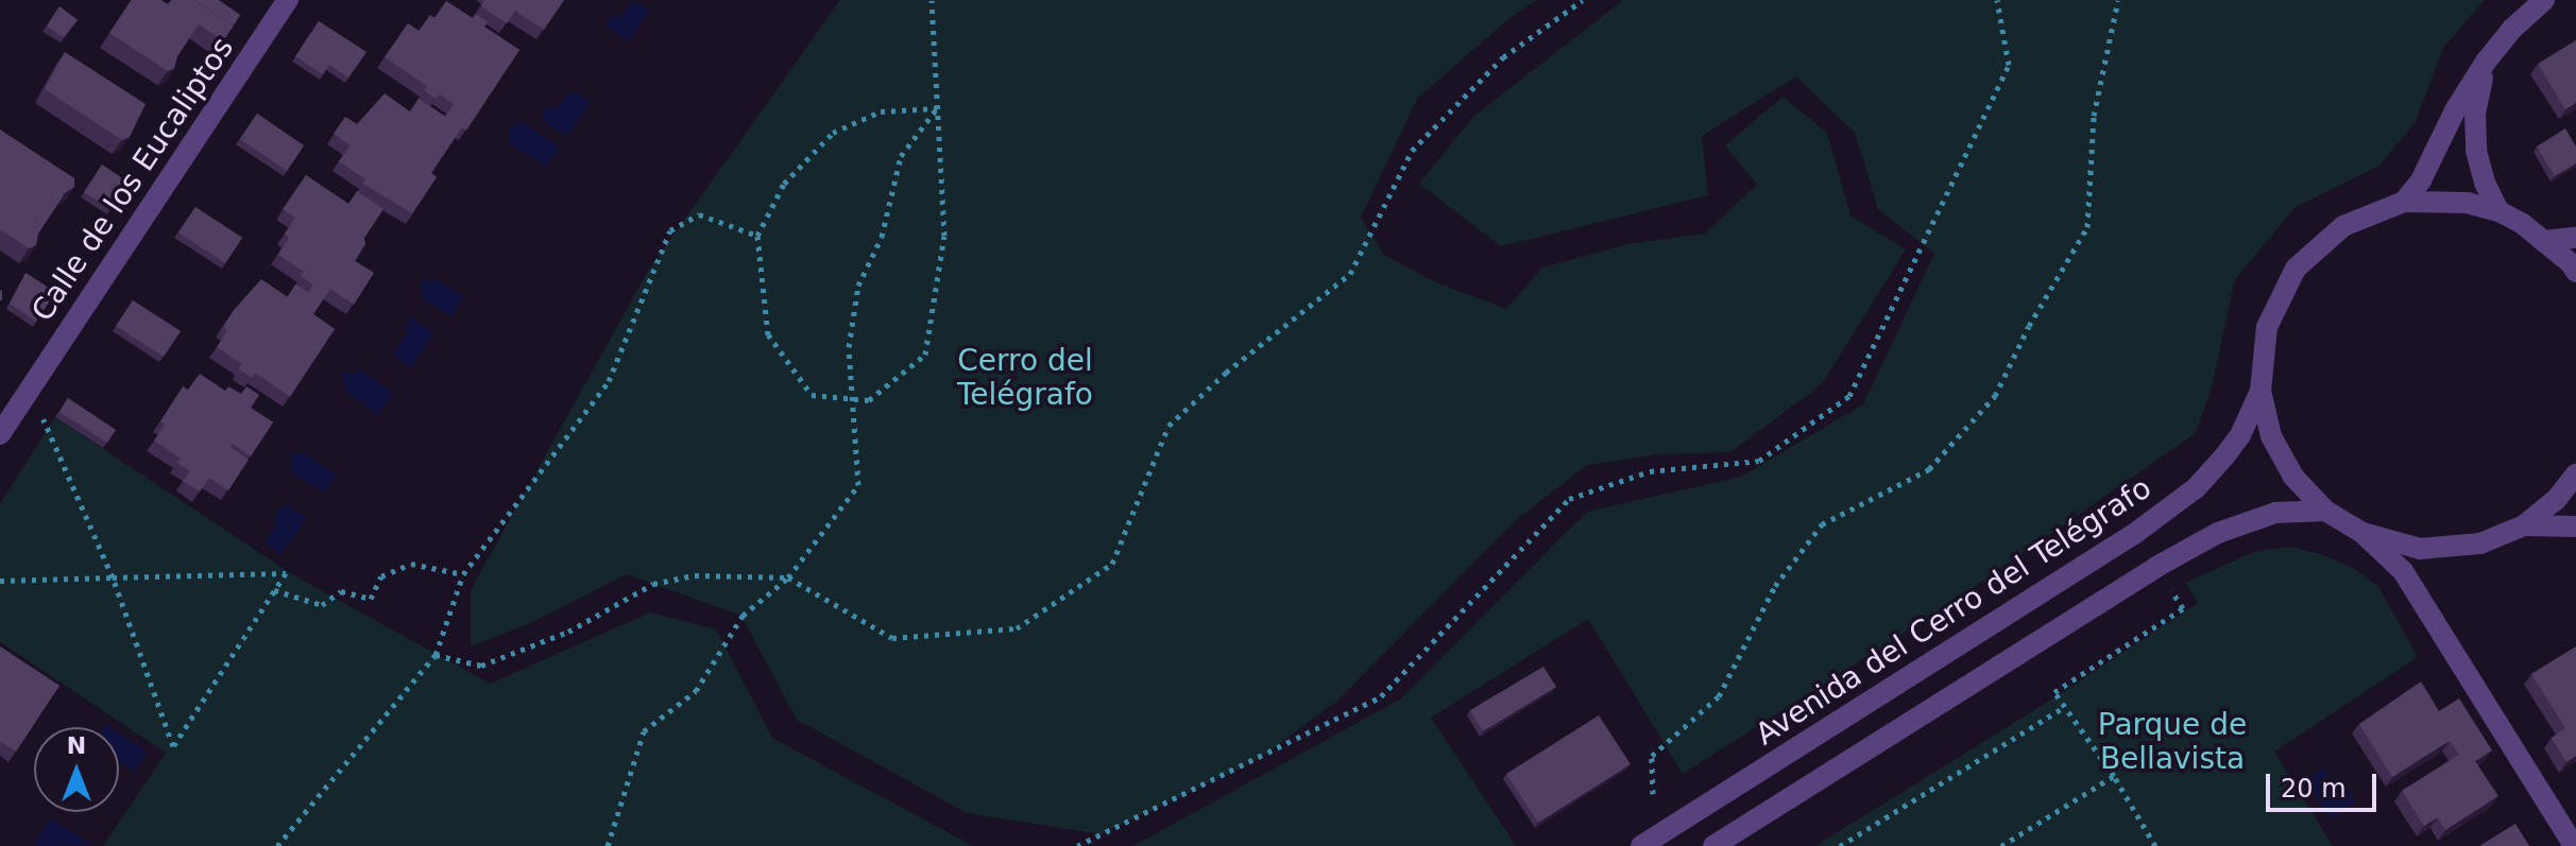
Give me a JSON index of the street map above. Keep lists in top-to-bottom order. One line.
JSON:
{"streets":{"street":["Calle de los Eucaliptos","Avenida del Cerro del Telégrafo"]},"parks":["Cerro del Telégrafo","Parque de Bellavista"],"scale_bar":"20 m","north":"top"}
